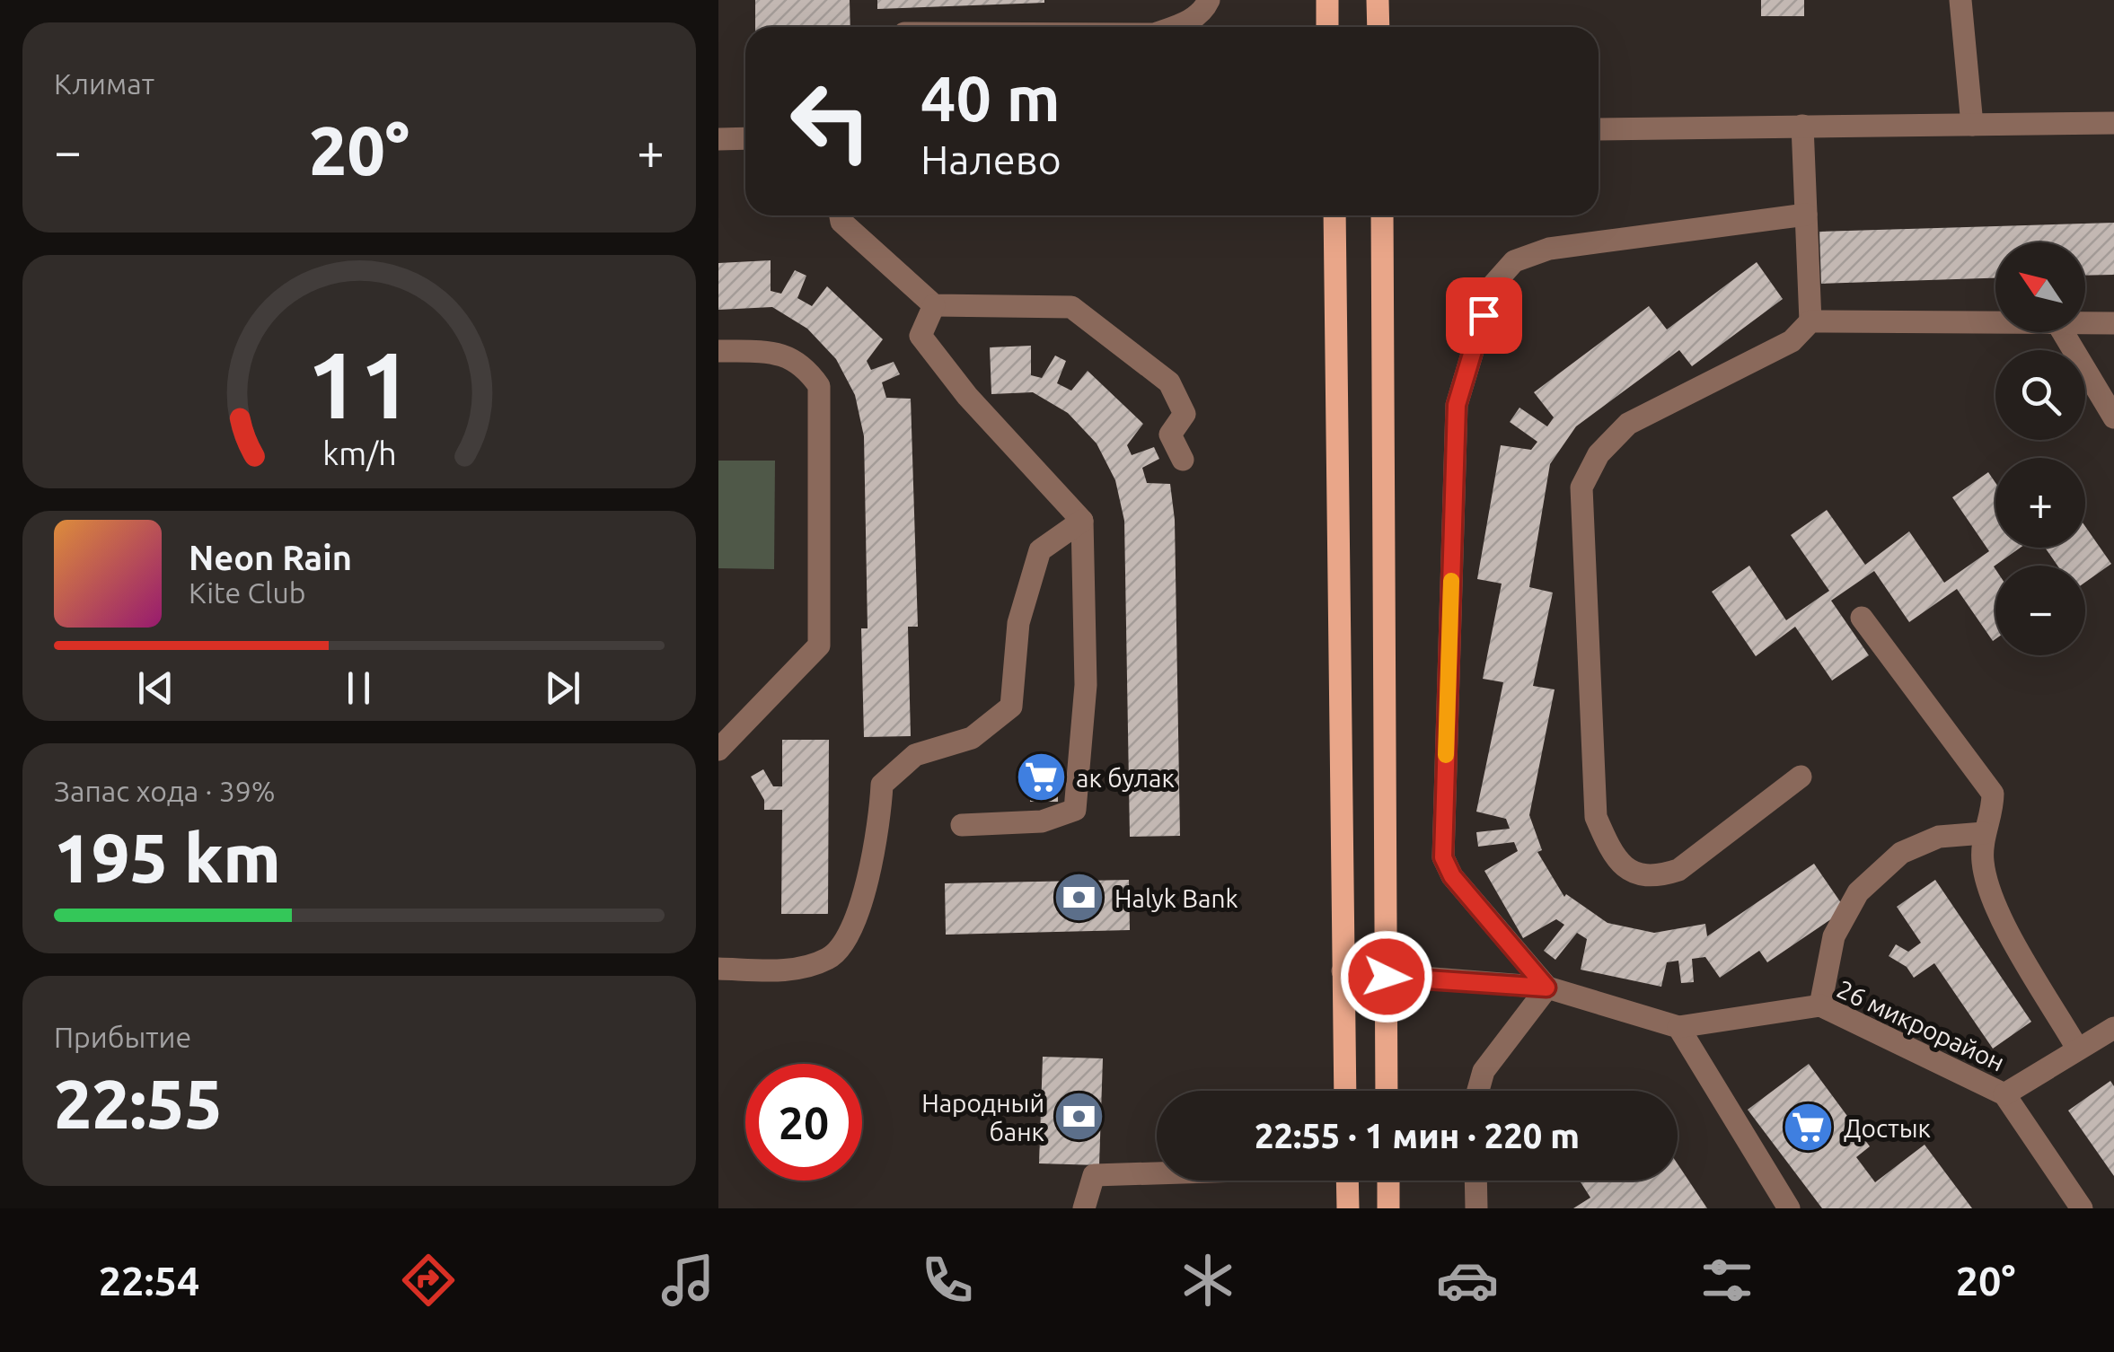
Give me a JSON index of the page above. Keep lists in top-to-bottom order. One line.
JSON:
{"streets":{"street":["26 микрорайон"]},"places":{"supermarket":["ак булак","Достык"],"bank":["Halyk Bank","Народный банк"]},"north":"top left","page":{"tile":["Климат",["Запас хода · 39%","195 km"],["Прибытие","22:55"]],"turn":["40 m","Налево"],"heat":["−","20°","+"],"map_buttons":["+","−"],"song":["Neon Rain","Kite Club"],"limit":"20","trip":"22:55 · 1 мин · 220 m","tabs":["22:54","20°"],"gauge":["11","km/h"]}}
